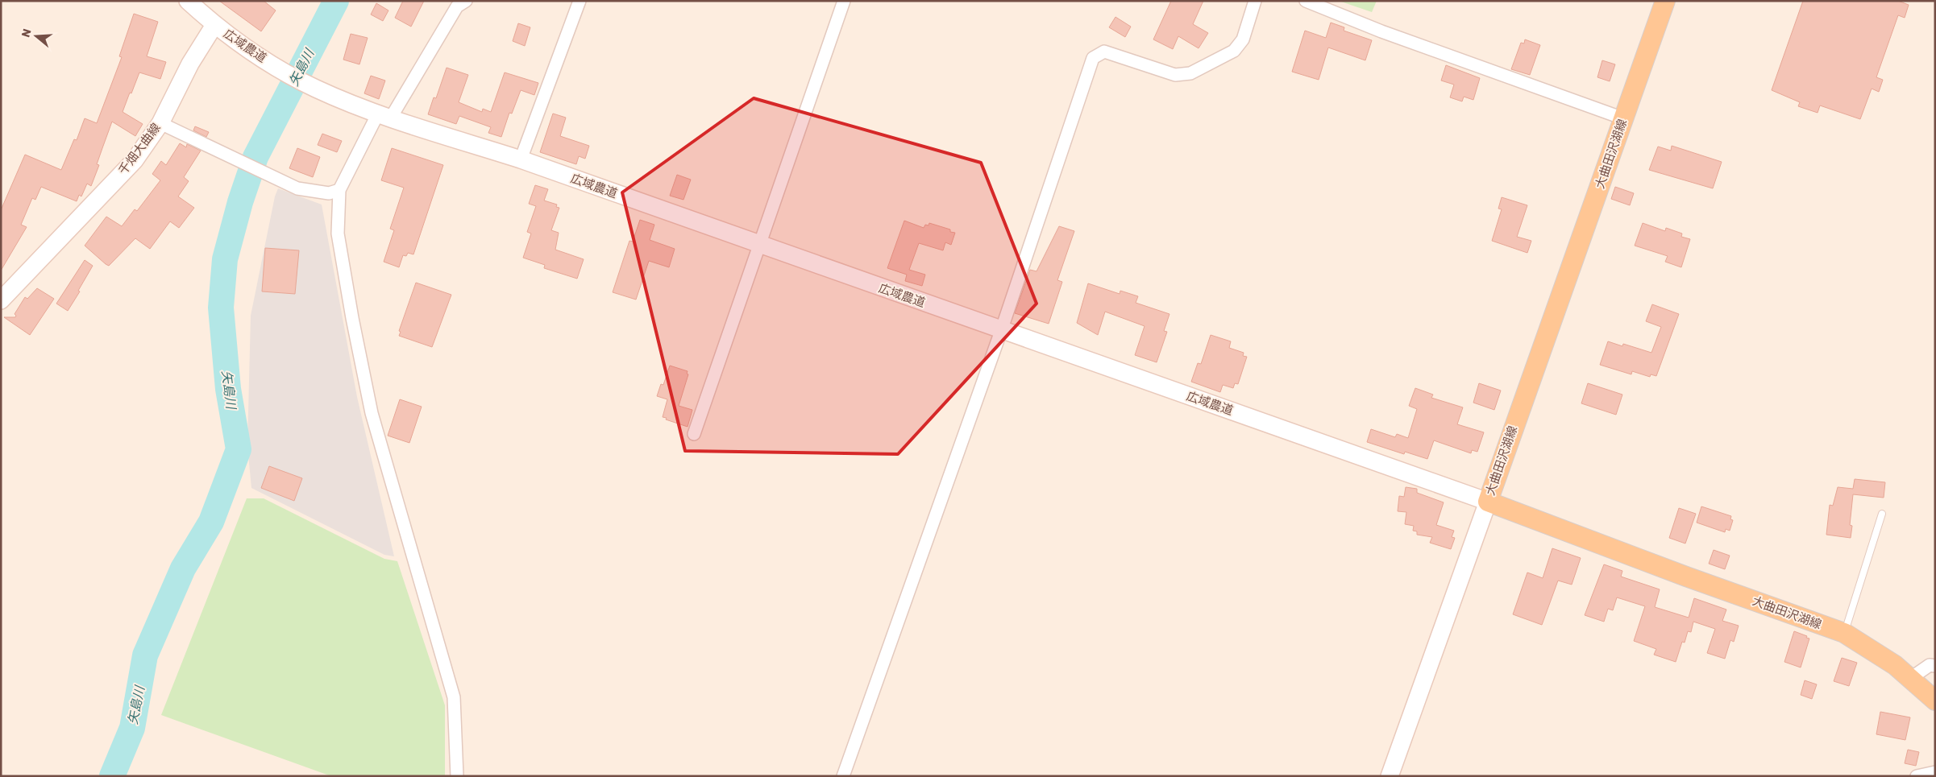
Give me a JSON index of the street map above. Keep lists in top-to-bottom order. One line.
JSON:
{"streets":{"main road":["大曲田沢湖線"],"street":["広域農道","千畑大曲線"]},"crossings":[["広域農道","千畑大曲線"],["広域農道","大曲田沢湖線"]],"water":["矢島川"],"north":"left"}
